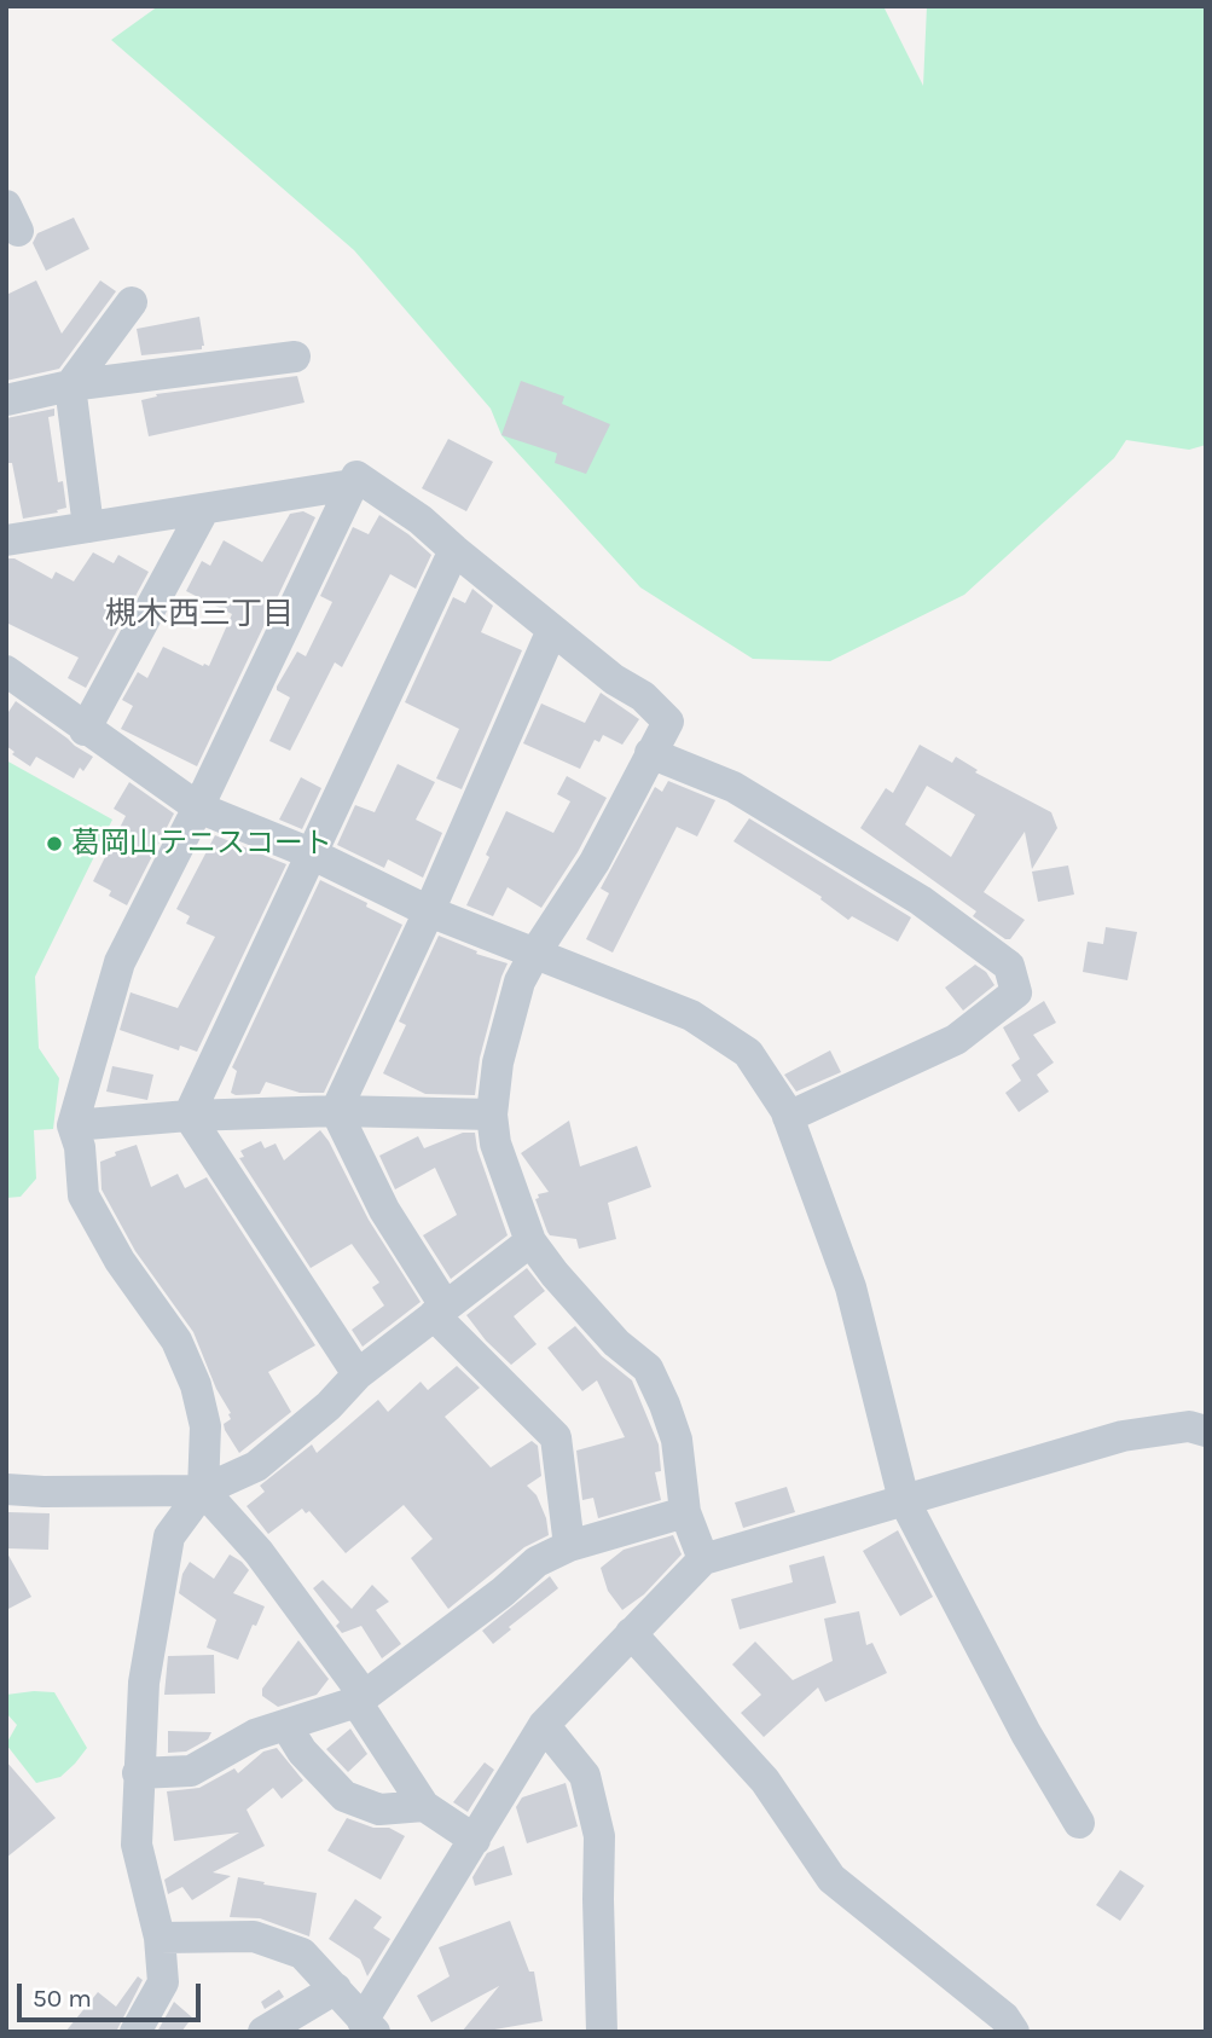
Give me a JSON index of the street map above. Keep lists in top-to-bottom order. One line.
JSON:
{"districts":["槻木西三丁目"],"places":["葛岡山テニスコート"],"scale_bar":"50 m"}
